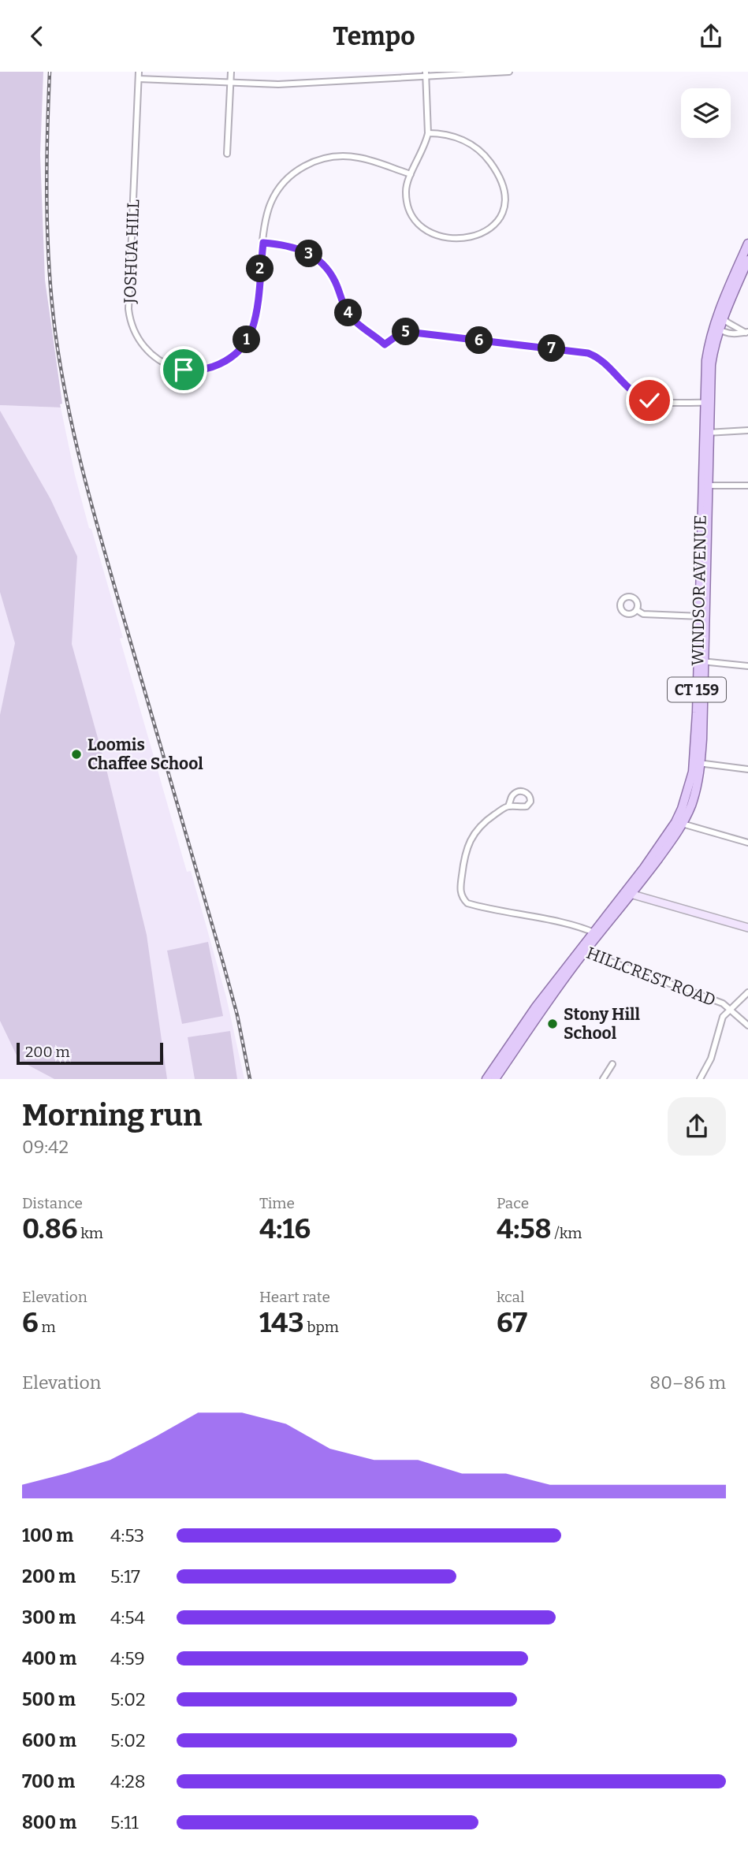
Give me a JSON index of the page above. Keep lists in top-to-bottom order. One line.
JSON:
{"streets":{"main road":["WINDSOR AVENUE","CT 159"],"street":["JOSHUA HILL","HILLCREST ROAD"]},"crossings":[["WINDSOR AVENUE","HILLCREST ROAD"]],"places":["Loomis Chaffee School","Stony Hill School"],"scale_bar":"200 m","page":{"header":"Tempo","pins":["3","2","4","5","1","6","7"],"scale":"200 m","heading":["Morning run","09:42"],"stats":[["Distance","0.86 km"],["Time","4:16"],["Pace","4:58 /km"],["Elevation","6 m"],["Heart rate","143 bpm"],["kcal","67"]],"chart":["Elevation","80–86 m"],"list":[{"name":"100 m","note":"4:53"},{"name":"200 m","note":"5:17"},{"name":"300 m","note":"4:54"},{"name":"400 m","note":"4:59"},{"name":"500 m","note":"5:02"},{"name":"600 m","note":"5:02"},{"name":"700 m","note":"4:28"},{"name":"800 m","note":"5:11"}]}}
